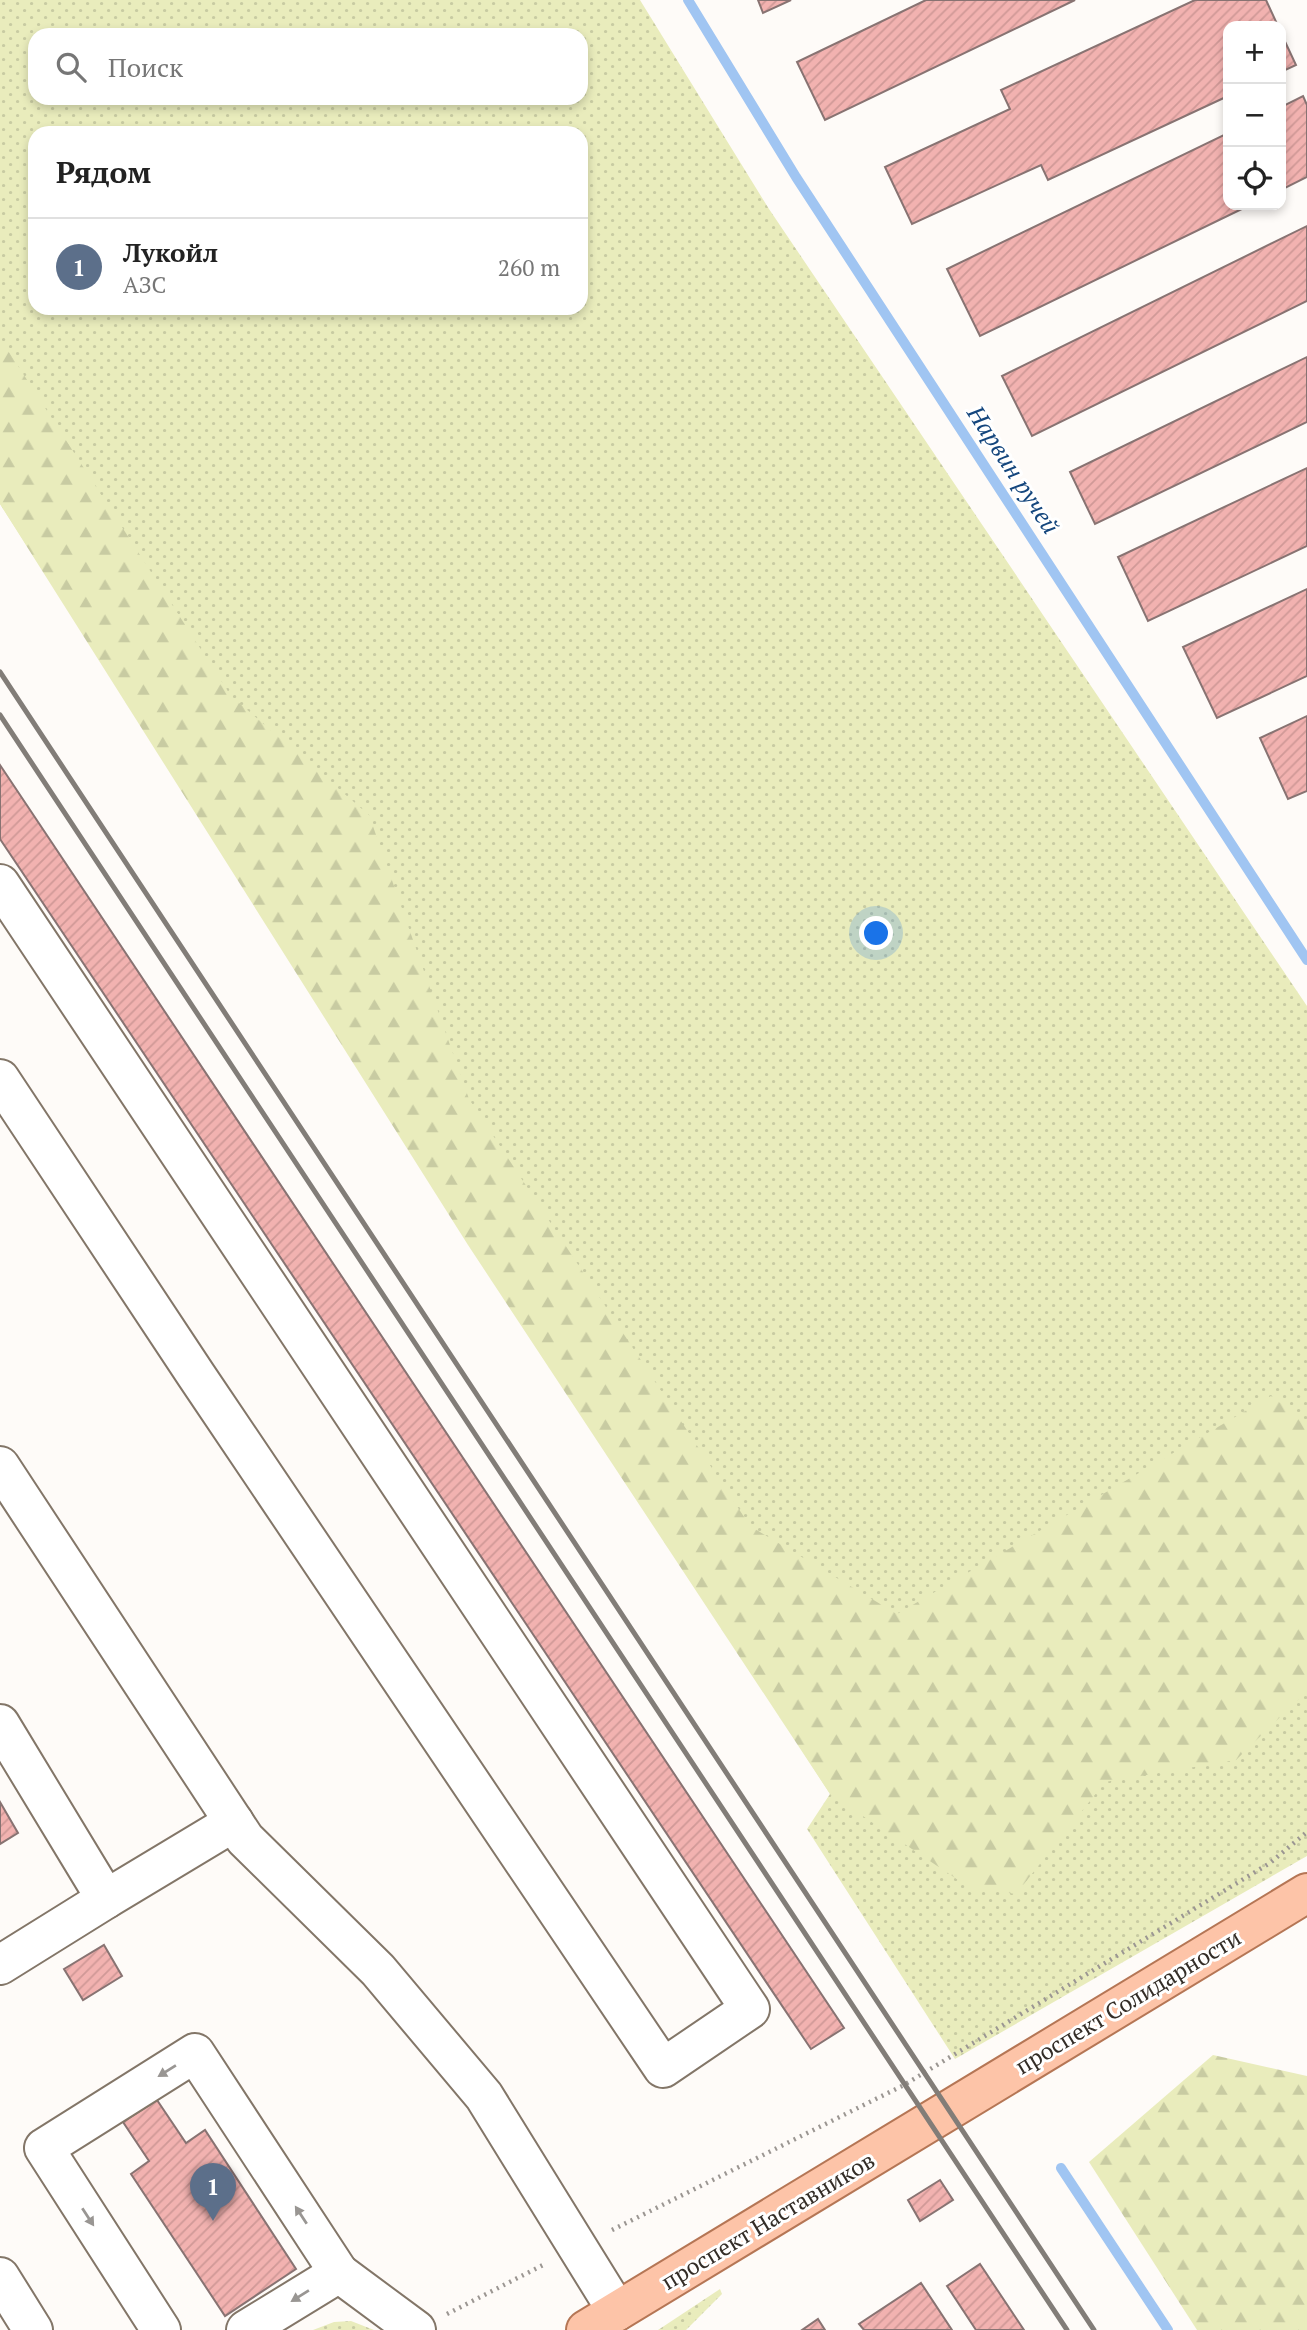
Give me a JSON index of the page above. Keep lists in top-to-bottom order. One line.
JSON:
{"streets":{"main road":["проспект Солидарности","проспект Наставников"]},"crossings":[["проспект Солидарности","проспект Наставников"]],"water":["Нарвин ручей"],"page":{"map_buttons":["+","−"],"search":"Поиск","heading":"Рядом","list":[{"mark":"1","name":"Лукойл","note":"АЗС","value":"260 m"}],"pins":"1"}}
